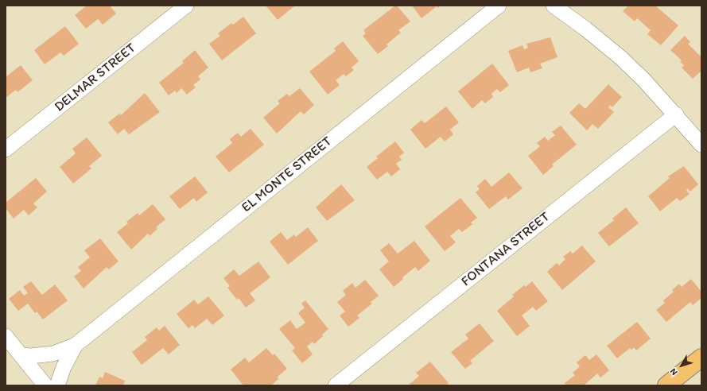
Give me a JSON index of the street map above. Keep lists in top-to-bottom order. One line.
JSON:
{"streets":{"street":["DELMAR STREET","EL MONTE STREET","FONTANA STREET"]},"north":"bottom left"}
